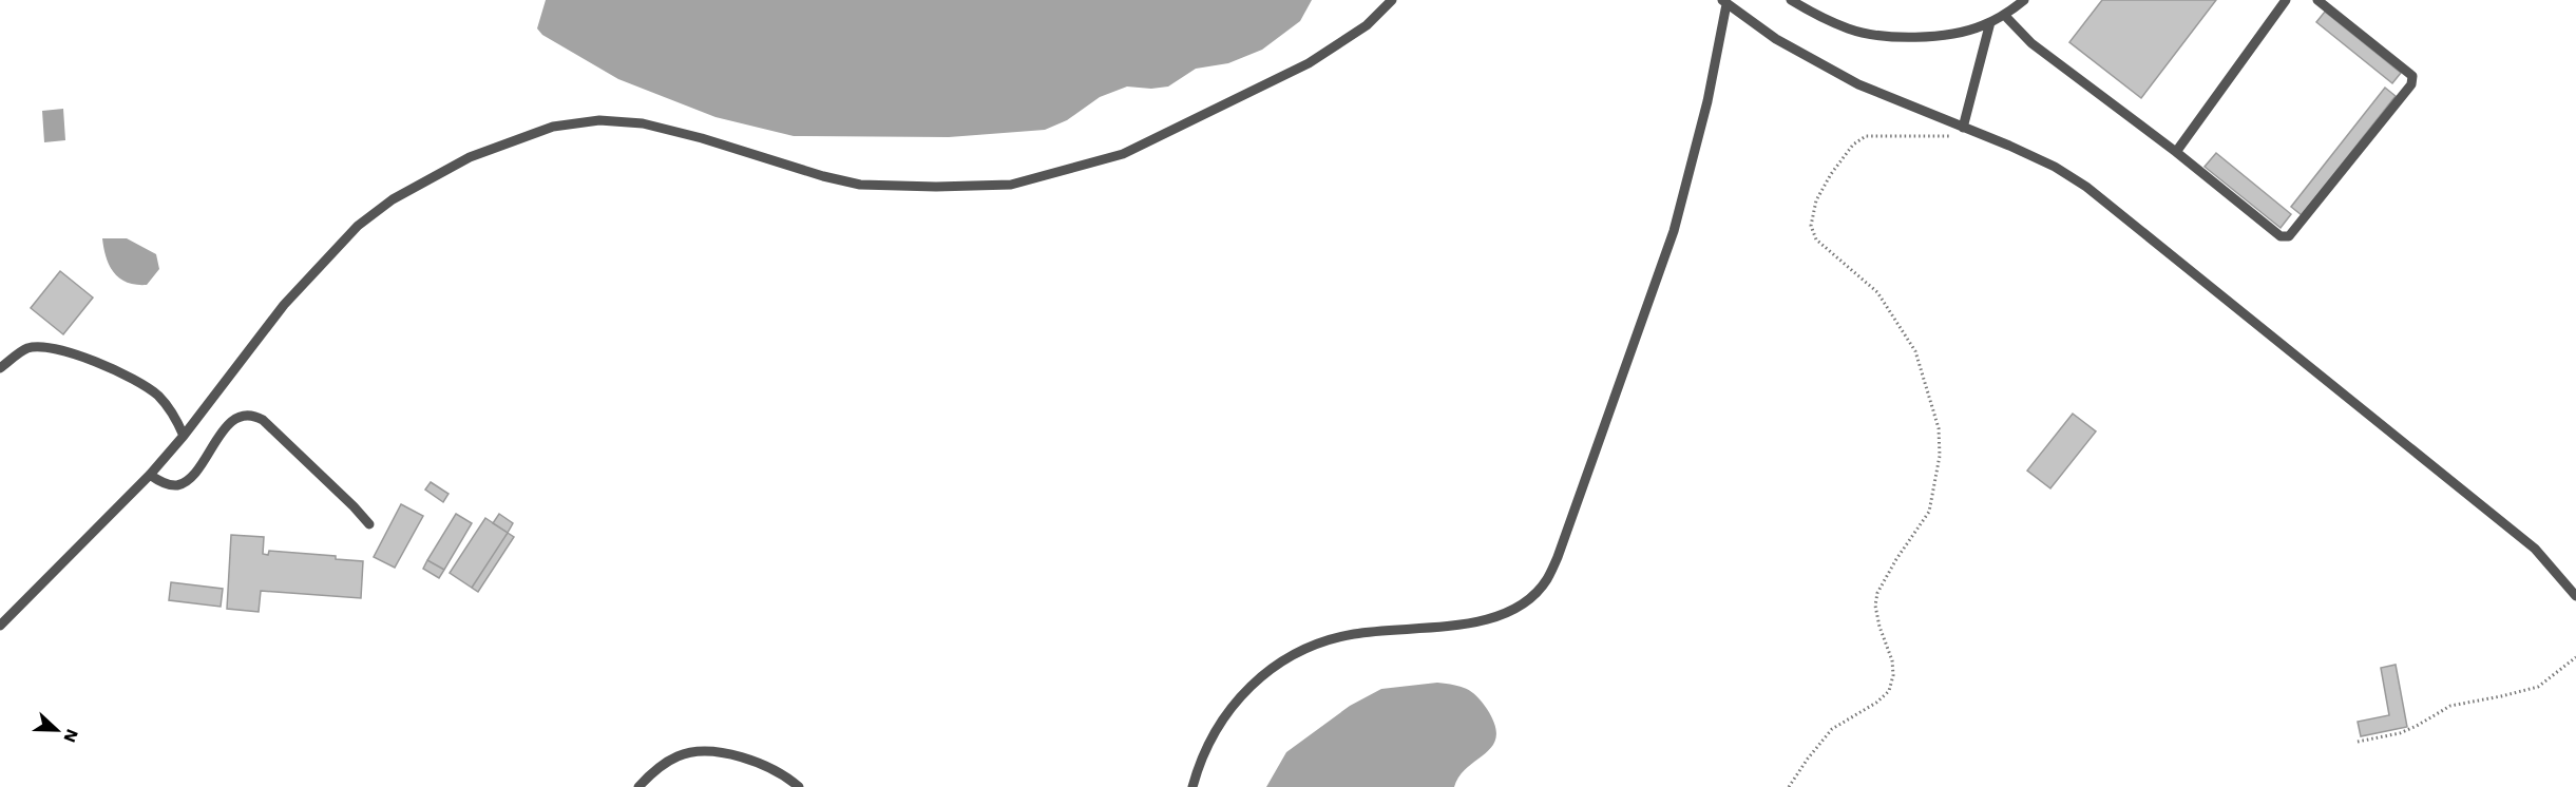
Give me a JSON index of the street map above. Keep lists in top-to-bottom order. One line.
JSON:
{"north":"right"}
